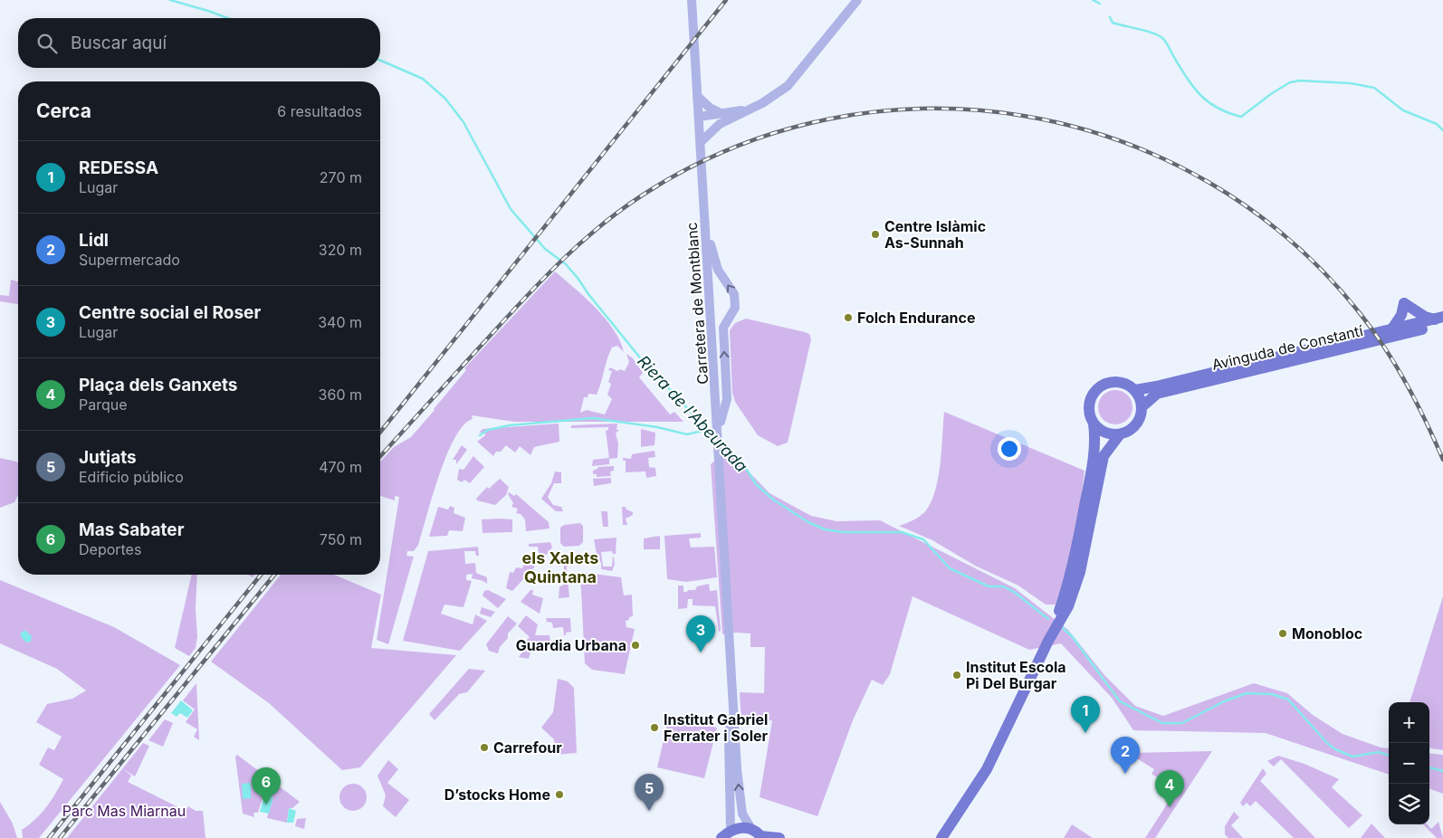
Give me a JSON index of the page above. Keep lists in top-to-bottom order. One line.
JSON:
{"streets":{"main road":["Avinguda de Constantí"],"street":["Carretera de Montblanc"]},"districts":["els Xalets Quintana"],"water":["Riera de l'Abeurada"],"parks":["Parc Mas Miarnau"],"places":["Centre Islàmic As-Sunnah","Folch Endurance","Monobloc","Guardia Urbana","Institut Escola Pi Del Burgar","Institut Gabriel Ferrater i Soler","Carrefour","D’stocks Home"],"page":{"search":"Buscar aquí","heading":["Cerca","6 resultados"],"list":[{"mark":"1","name":"REDESSA","note":"Lugar","value":"270 m"},{"mark":"2","name":"Lidl","note":"Supermercado","value":"320 m"},{"mark":"3","name":"Centre social el Roser","note":"Lugar","value":"340 m"},{"mark":"4","name":"Plaça dels Ganxets","note":"Parque","value":"360 m"},{"mark":"5","name":"Jutjats","note":"Edificio público","value":"470 m"},{"mark":"6","name":"Mas Sabater","note":"Deportes","value":"750 m"}],"pins":["3","1","2","6","4","5"],"map_buttons":["+","−"]}}
